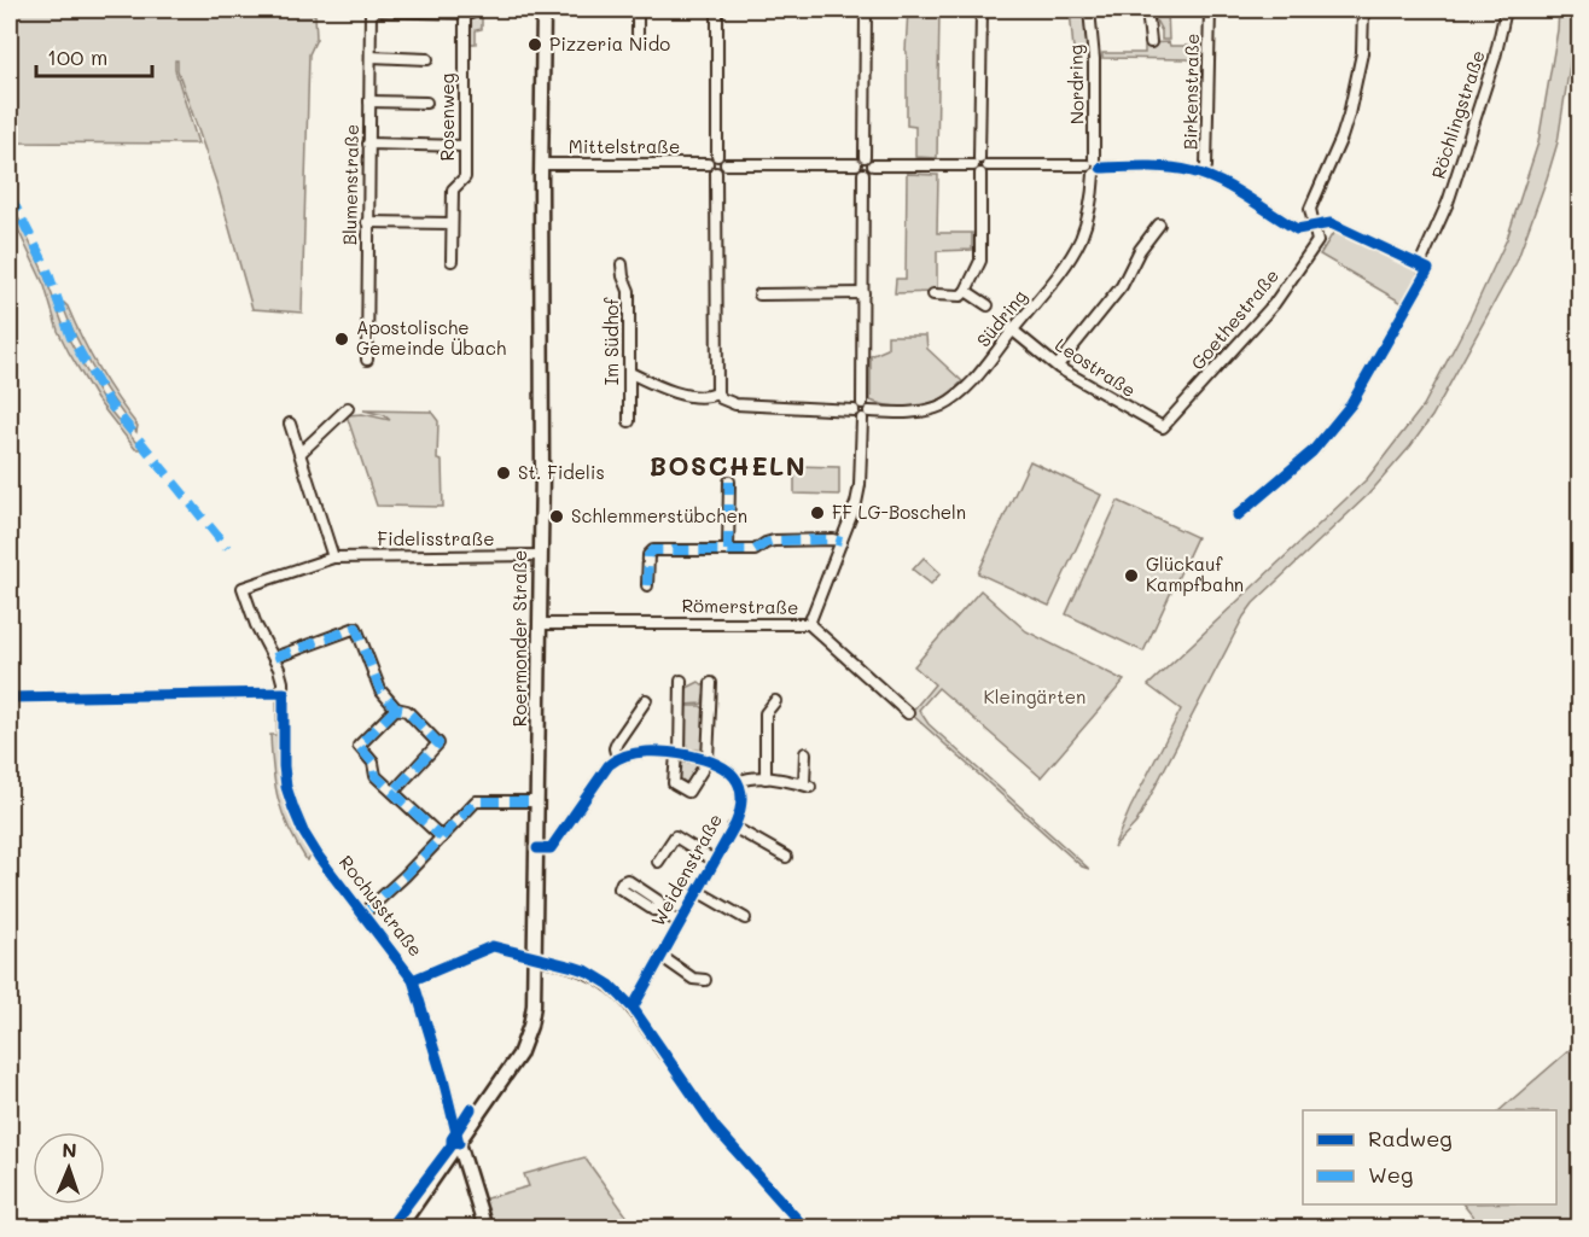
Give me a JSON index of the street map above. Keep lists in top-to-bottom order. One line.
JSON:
{"streets":{"main road":["Roermonder Straße"],"street":["Nordring","Birkenstraße","Röchlingstraße","Rosenweg","Mittelstraße","Blumenstraße","Südring","Goethestraße","Im Südhof","Leostraße","Fidelisstraße","Römerstraße","Weidenstraße","Rochusstraße"]},"crossings":[["Mittelstraße","Roermonder Straße"],["Südring","Leostraße"],["Goethestraße","Leostraße"],["Fidelisstraße","Roermonder Straße"],["Fidelisstraße","Rochusstraße"],["Römerstraße","Roermonder Straße"],["Roermonder Straße","Rochusstraße"]],"districts":["BOSCHELN"],"parks":["Kleingärten"],"places":["Pizzeria Nido","Apostolische Gemeinde Übach","St. Fidelis","FF LG-Boscheln","Schlemmerstübchen","Glückauf Kampfbahn"],"legend":["Radweg","Weg"],"scale_bar":"100 m","north":"top"}
